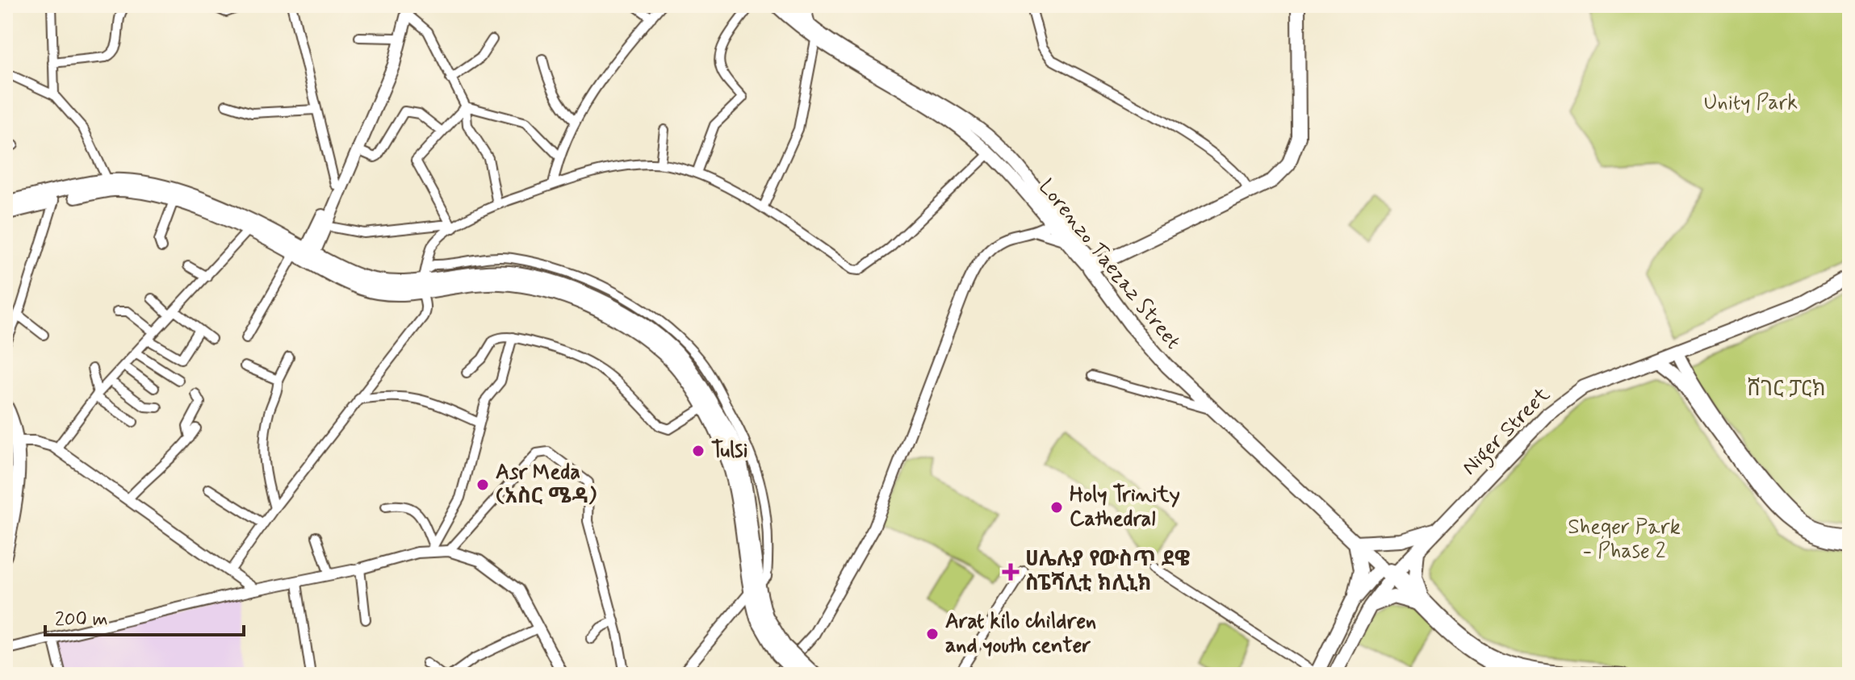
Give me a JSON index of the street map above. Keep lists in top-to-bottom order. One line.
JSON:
{"streets":{"main road":["Lorenzo Taezaz Street","Niger Street"]},"crossings":[["Lorenzo Taezaz Street","Niger Street"]],"parks":["Unity Park","ሸገር ፓርክ","Sheger Park - Phase 2"],"places":{"other":["Tulsi","Asr Meda (አስር ሜዳ)","Holy Trinity Cathedral","Arat kilo children and youth center"],"health":["ሀሌሉያ የውስጥ ደዌ ስፔሻሊቲ ክሊኒክ"]},"scale_bar":"200 m"}
